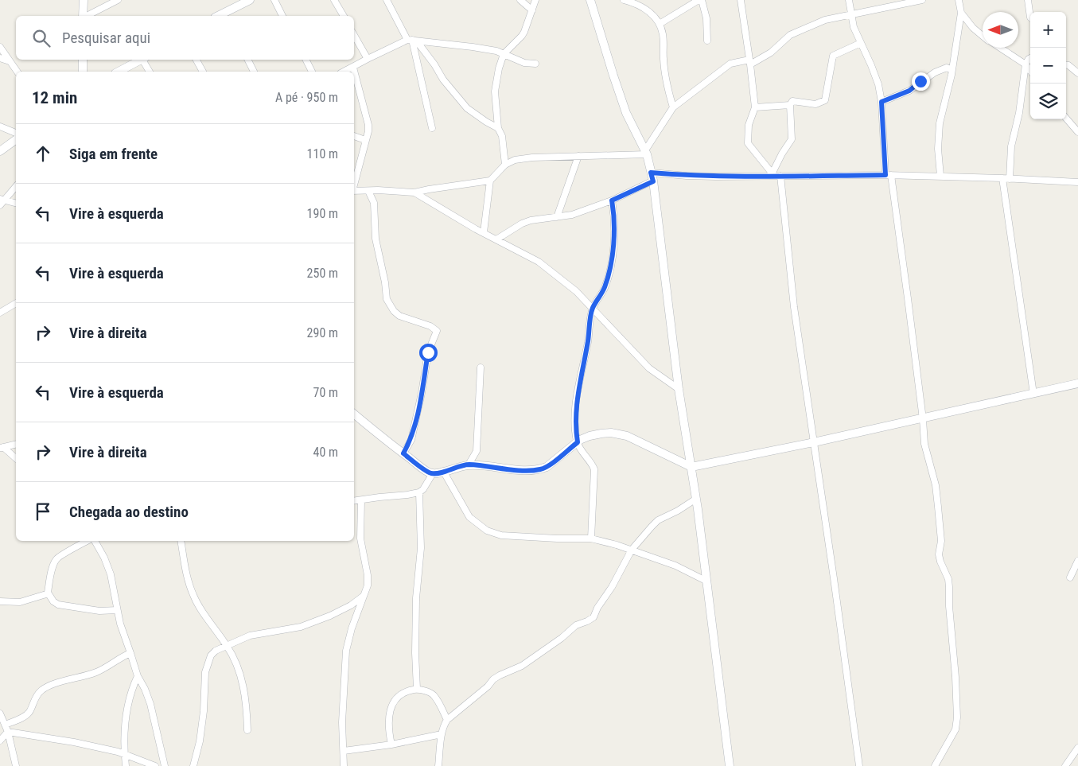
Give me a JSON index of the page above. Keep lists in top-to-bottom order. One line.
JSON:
{"north":"left","page":{"map_buttons":["+","−"],"search":"Pesquisar aqui","heading":["12 min","A pé · 950 m"],"list":[["Siga em frente","110 m"],["Vire à esquerda","190 m"],["Vire à esquerda","250 m"],["Vire à direita","290 m"],["Vire à esquerda","70 m"],["Vire à direita","40 m"],"Chegada ao destino"]}}
